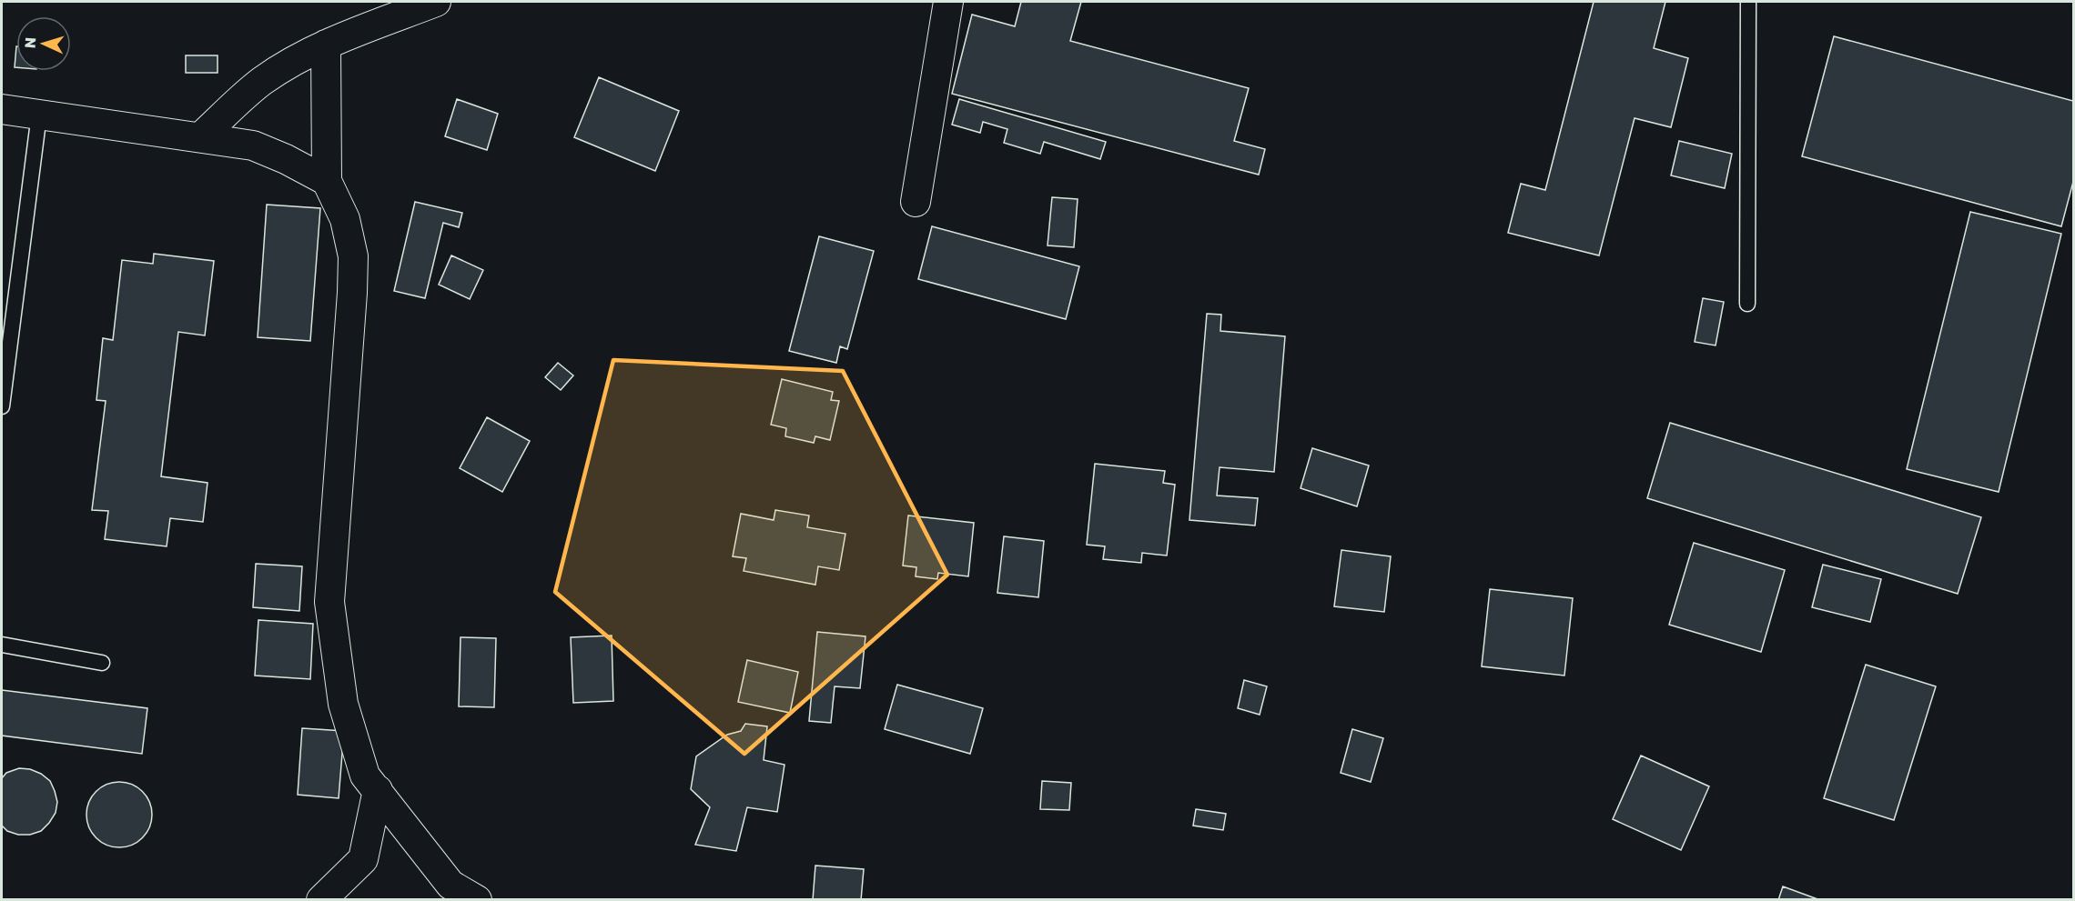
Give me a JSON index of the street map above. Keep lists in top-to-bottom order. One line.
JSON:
{"north":"left"}
